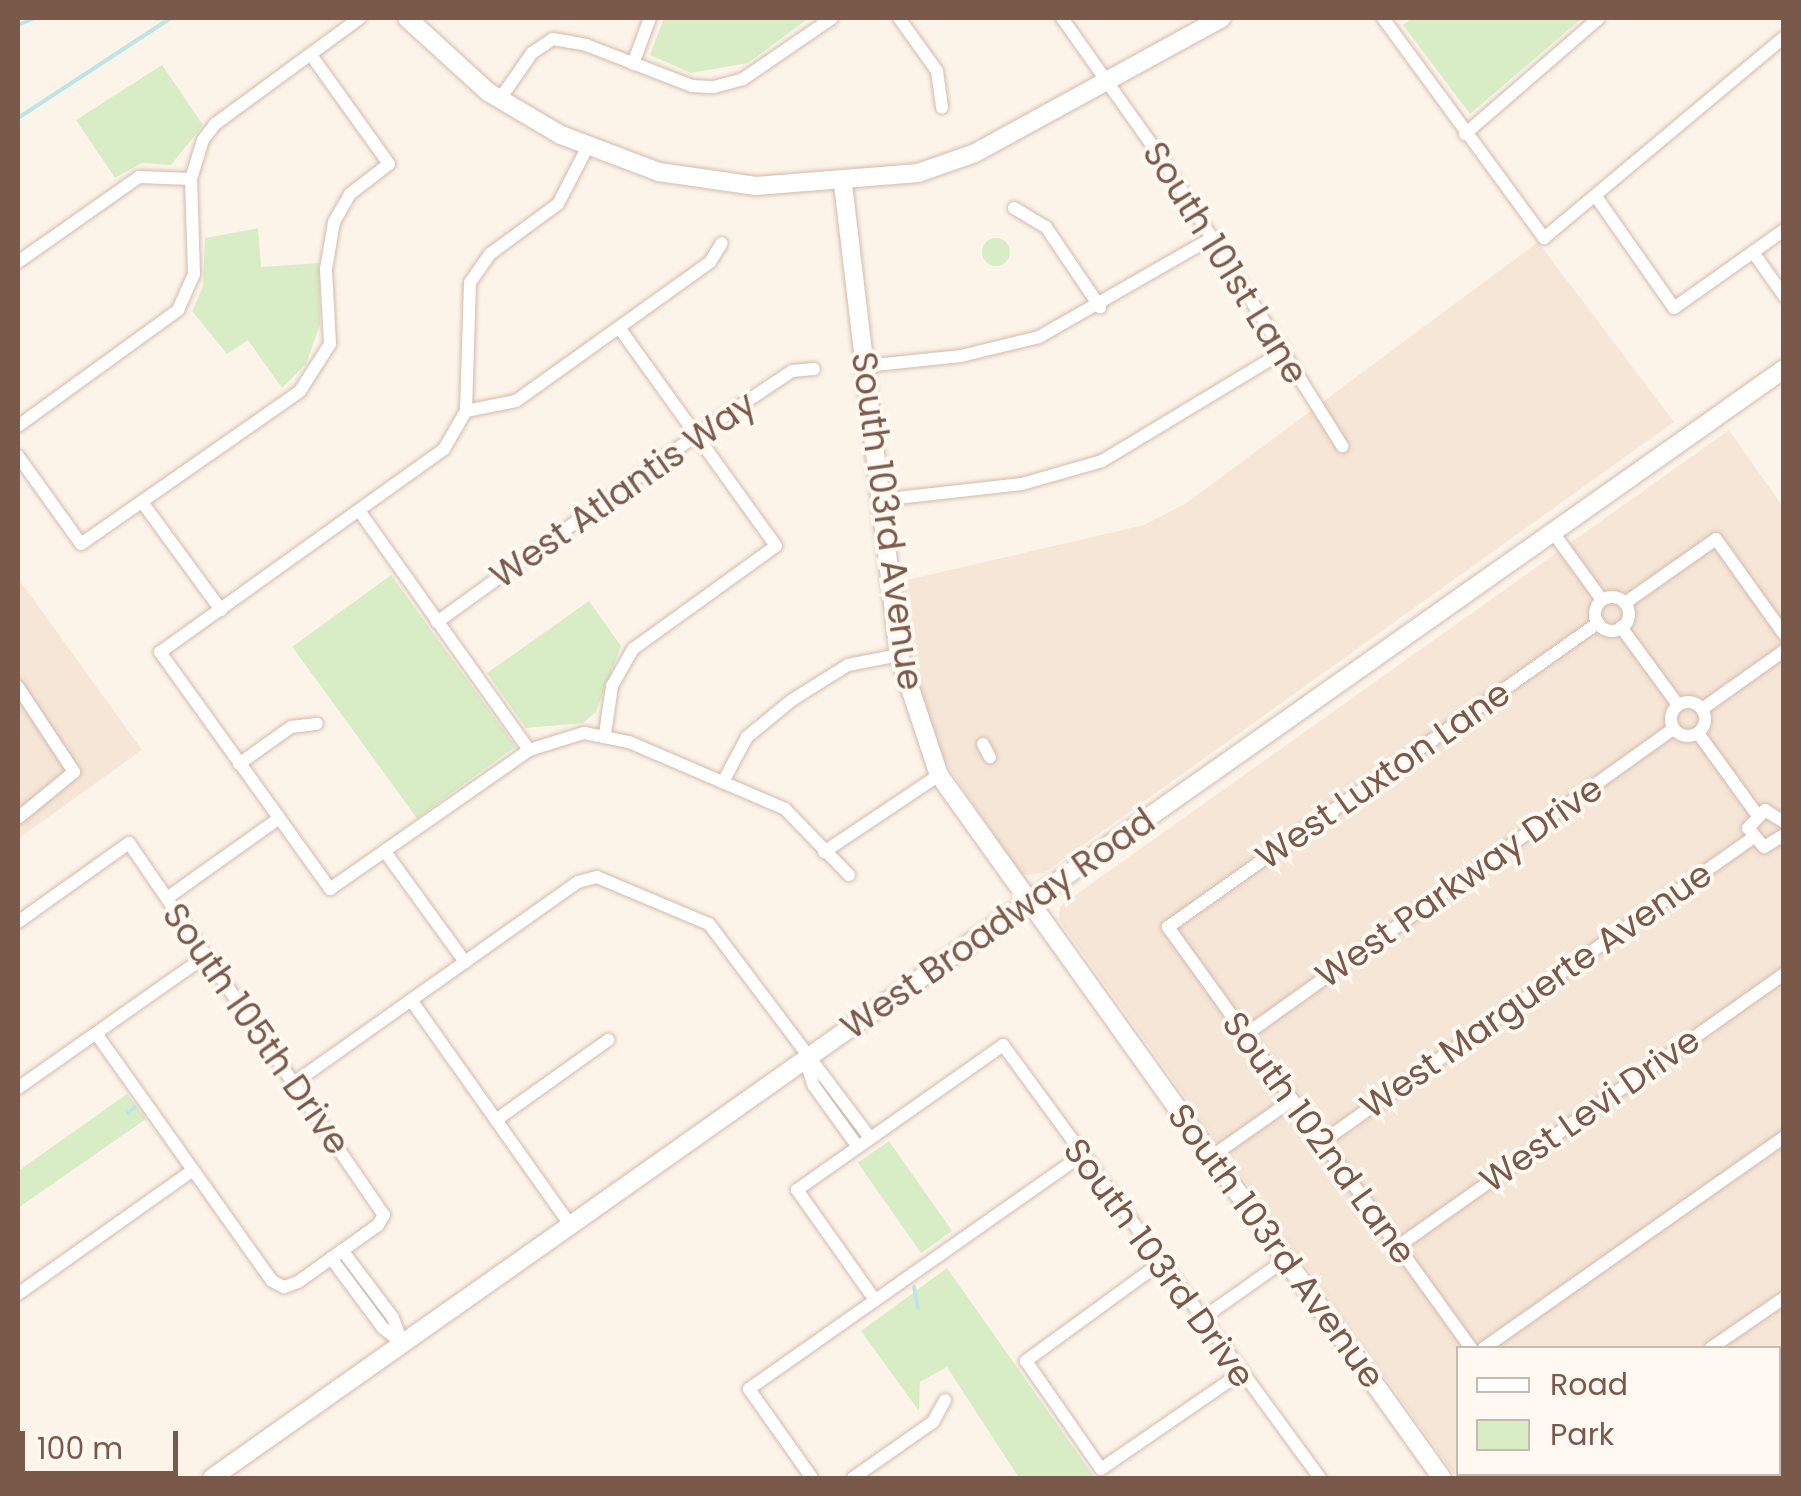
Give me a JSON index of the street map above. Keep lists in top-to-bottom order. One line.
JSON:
{"streets":{"street":["South 101st Lane","West Atlantis Way","South 103rd Avenue","West Luxton Lane","West Parkway Drive","West Broadway Road","West Marguerte Avenue","South 105th Drive","West Levi Drive","South 102nd Lane","South 103rd Drive"]},"crossings":[["South 103rd Avenue","West Broadway Road"],["West Luxton Lane","South 102nd Lane"],["West Parkway Drive","South 102nd Lane"],["West Marguerte Avenue","South 102nd Lane"],["West Levi Drive","South 102nd Lane"]],"legend":["Road","Park"],"scale_bar":"100 m"}
